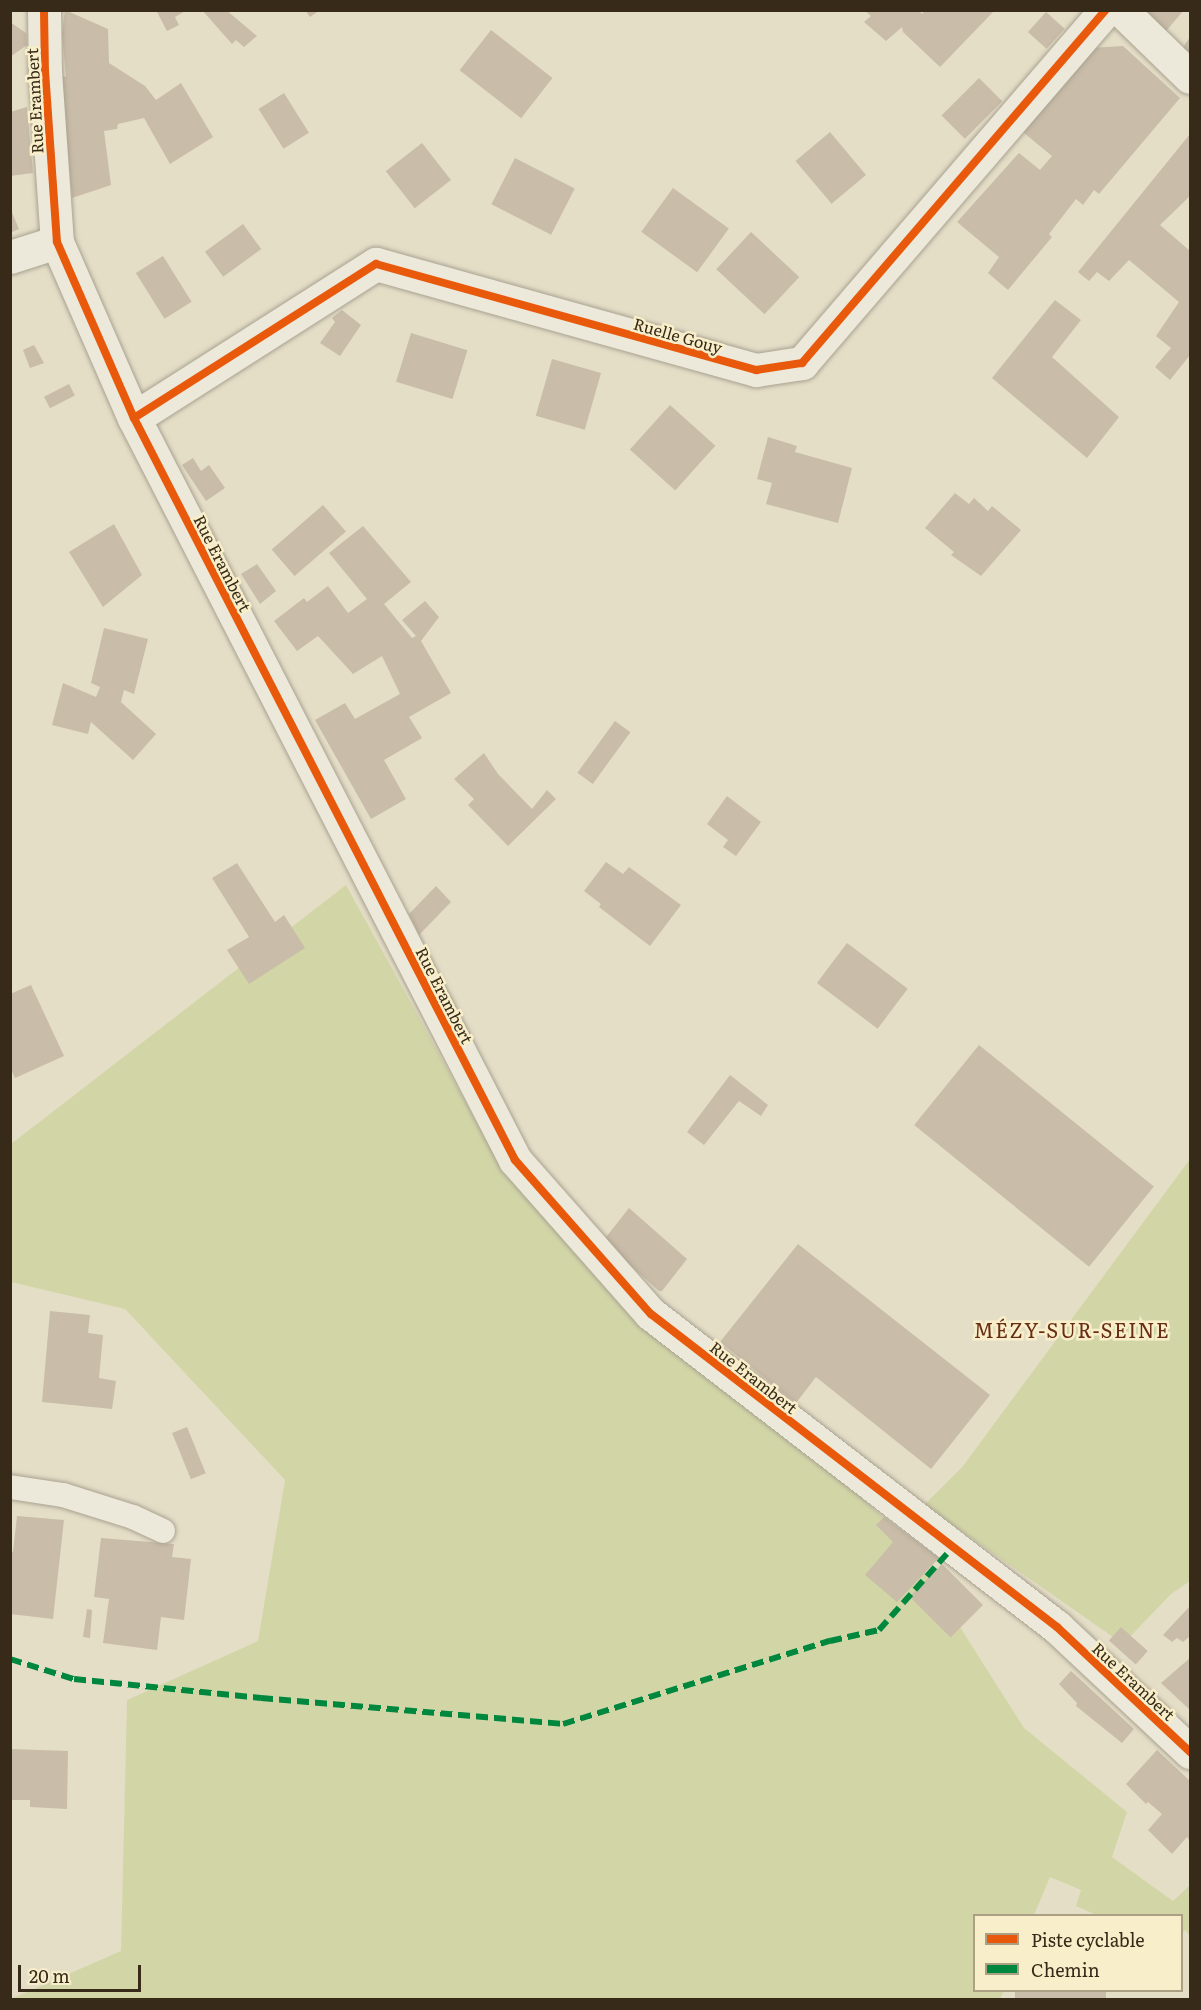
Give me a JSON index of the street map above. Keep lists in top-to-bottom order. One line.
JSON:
{"streets":{"street":["Rue Erambert","Ruelle Gouy"]},"crossings":[["Rue Erambert","Ruelle Gouy"]],"districts":["MÉZY-SUR-SEINE"],"legend":["Piste cyclable","Chemin"],"scale_bar":"20 m"}
